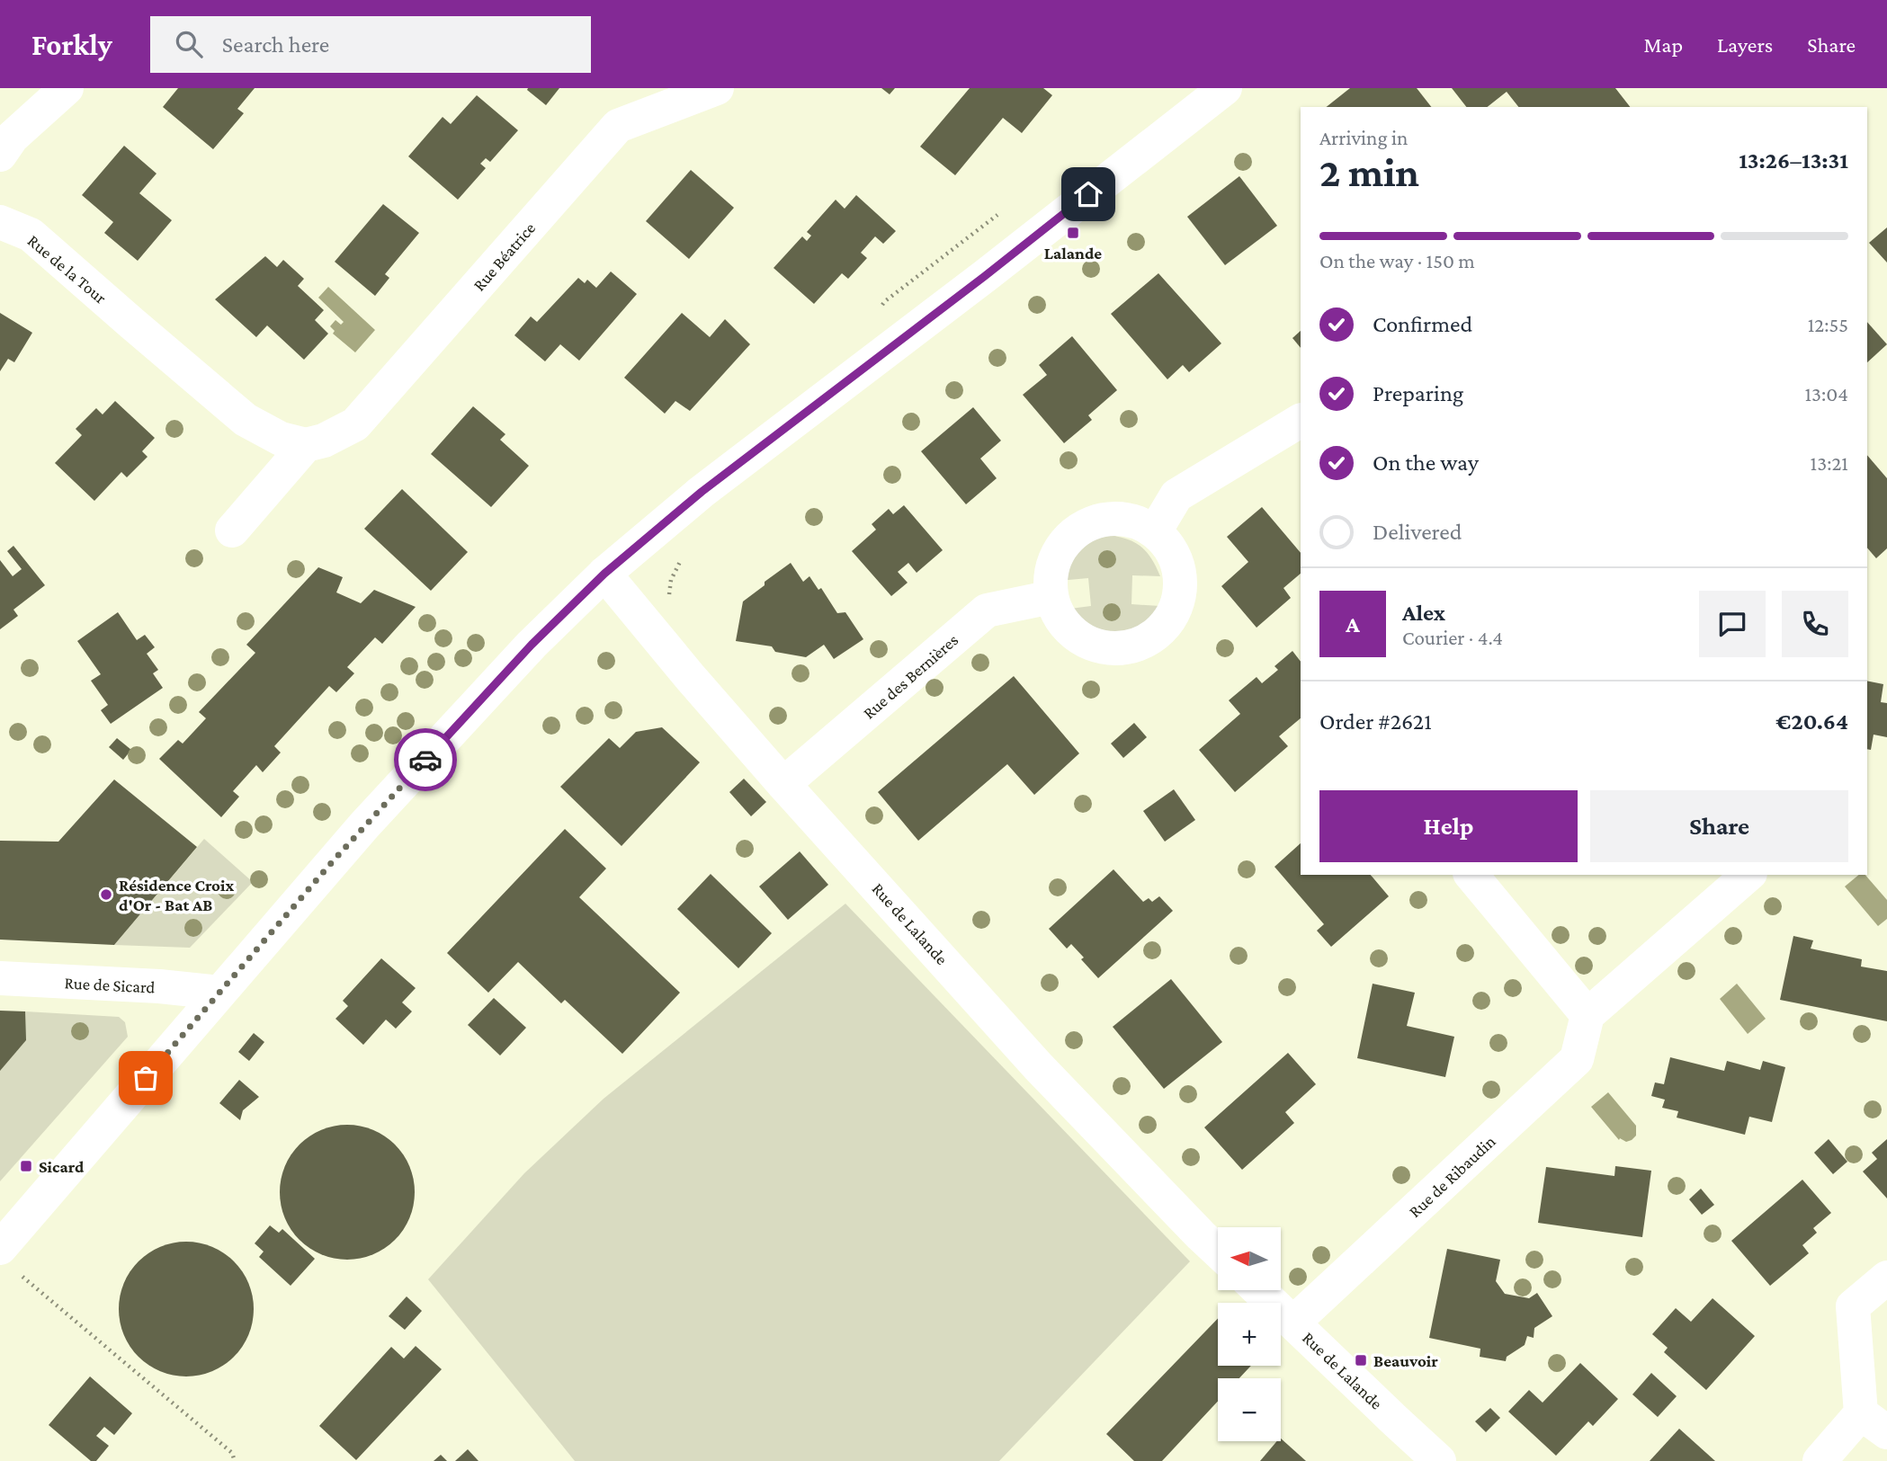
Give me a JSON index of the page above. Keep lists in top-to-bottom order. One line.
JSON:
{"streets":{"street":["Rue Béatrice","Rue de la Tour","Rue des Bernières","Rue de Lalande","Rue de Sicard","Rue de Ribaudin"]},"crossings":[["Rue Béatrice","Rue de la Tour"],["Rue des Bernières","Rue de Lalande"],["Rue de Lalande","Rue de Ribaudin"]],"places":{"transit":["Lalande","Sicard","Beauvoir"],"other":["Résidence Croix d'Or - Bat AB"]},"north":"left","page":{"header":"Forkly","search":"Search here","nav":["Map","Layers","Share"],"heading":["2 min","Arriving in","13:26–13:31"],"panel":["Alex","Courier · 4.4","Order #2621","€20.64"],"bar":"On the way · 150 m","list":[["Confirmed","12:55"],["Preparing","13:04"],["On the way","13:21"],"Delivered"],"round":"A","buttons":["Help","Share"],"map_buttons":["+","−"]}}
